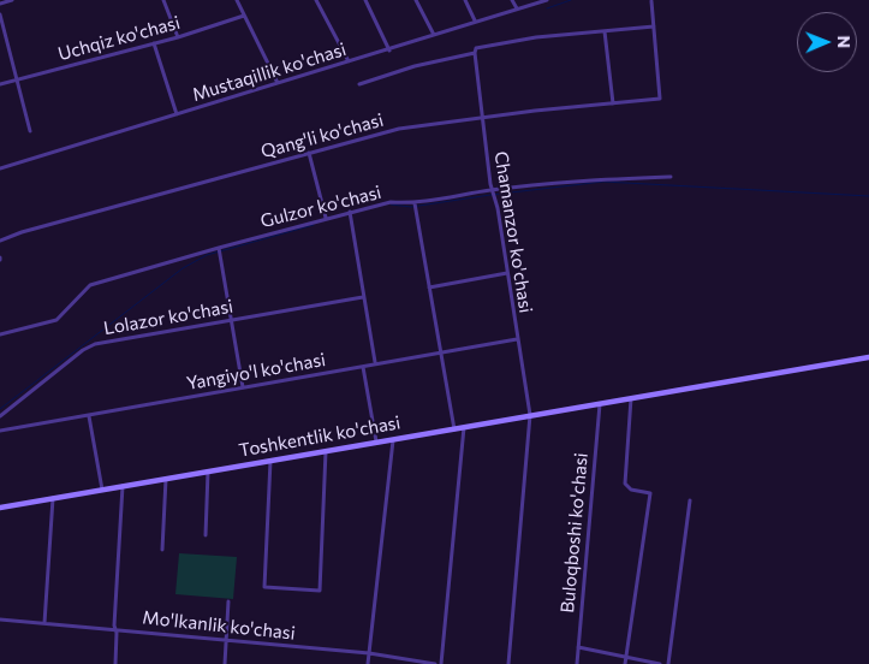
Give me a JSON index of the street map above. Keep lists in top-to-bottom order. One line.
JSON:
{"streets":{"main road":["Toshkentlik ko'chasi"],"street":["Uchqiz ko'chasi","Mustaqillik ko'chasi","Qang'li ko'chasi","Gulzor ko'chasi","Chamanzor ko'chasi","Lolazor ko'chasi","Yangiyo'l ko'chasi","Buloqboshi ko'chasi","Mo'lkanlik ko'chasi"]},"crossings":[["Qang'li ko'chasi","Chamanzor ko'chasi"],["Gulzor ko'chasi","Chamanzor ko'chasi"],["Chamanzor ko'chasi","Yangiyo'l ko'chasi"],["Chamanzor ko'chasi","Toshkentlik ko'chasi"],["Toshkentlik ko'chasi","Buloqboshi ko'chasi"]],"north":"right"}
